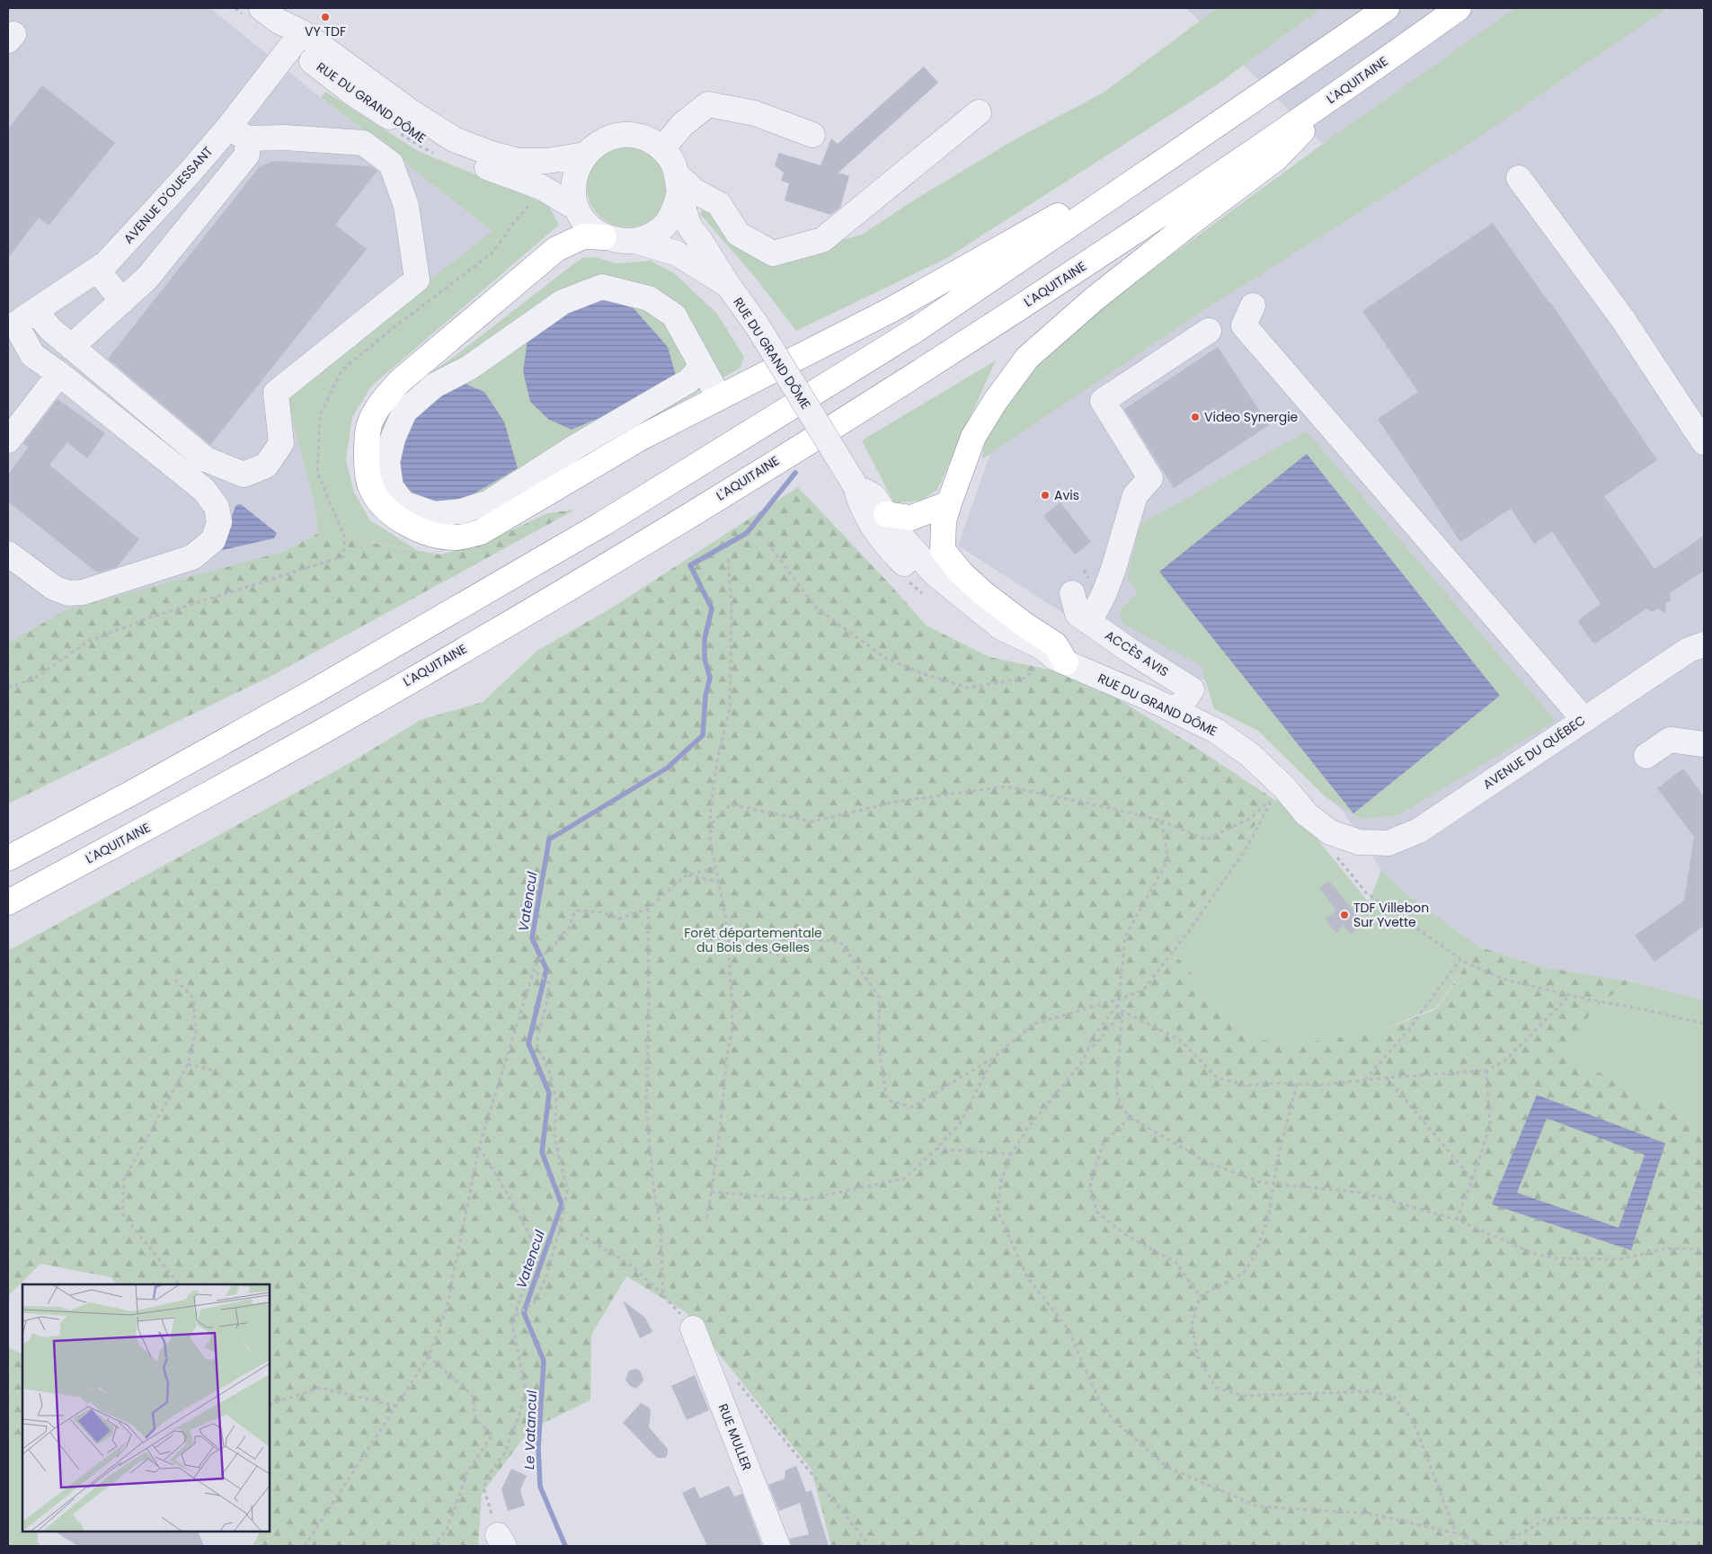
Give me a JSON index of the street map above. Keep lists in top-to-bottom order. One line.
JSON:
{"streets":{"highway":["L'AQUITAINE"],"street":["RUE DU GRAND DÔME","AVENUE D'OUESSANT","ACCÈS AVIS","AVENUE DU QUÉBEC","RUE MULLER"]},"crossings":[["RUE DU GRAND DÔME","AVENUE D'OUESSANT"],["RUE DU GRAND DÔME","ACCÈS AVIS"],["RUE DU GRAND DÔME","AVENUE DU QUÉBEC"]],"water":["Vatencul","Le Vatancul"],"parks":["Forêt départementale du Bois des Gelles"],"places":["VY TDF","Video Synergie","Avis","TDF Villebon Sur Yvette"]}
